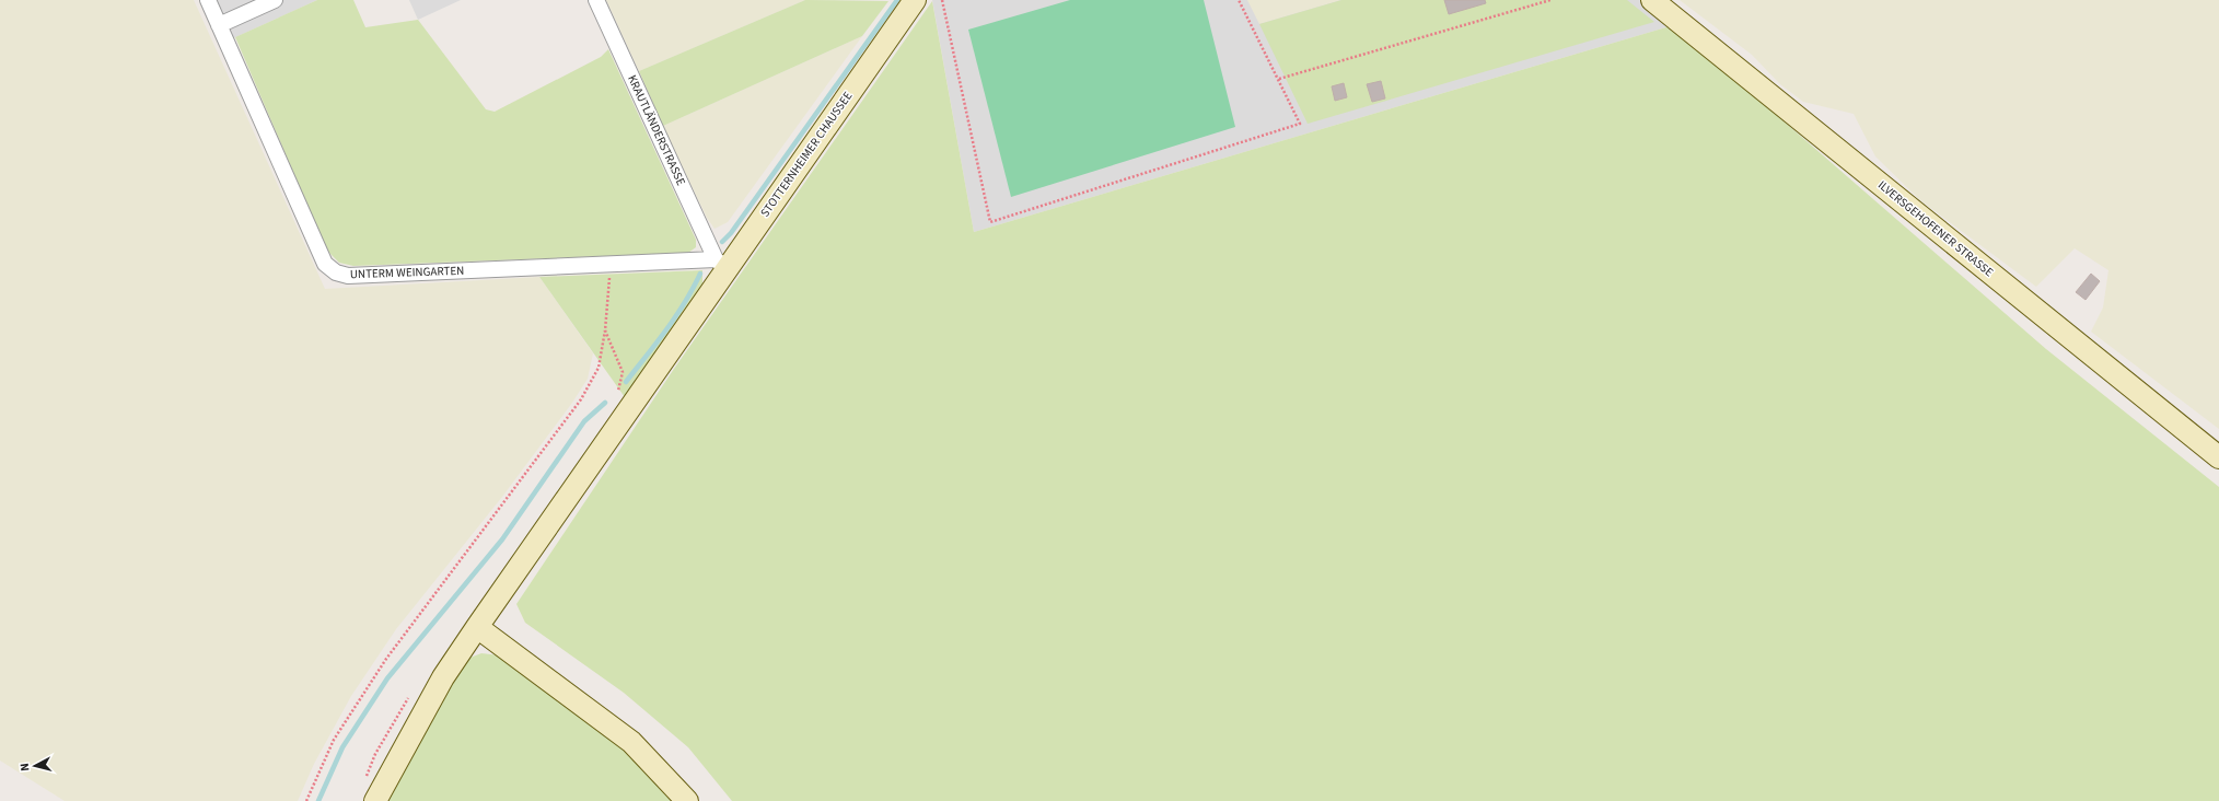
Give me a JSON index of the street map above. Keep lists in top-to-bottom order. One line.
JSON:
{"streets":{"street":["KRAUTLÄNDERSTRASSE","STOTTERNHEIMER CHAUSSEE","ILVERSGEHOFENER STRASSE","UNTERM WEINGARTEN"]},"crossings":[["KRAUTLÄNDERSTRASSE","STOTTERNHEIMER CHAUSSEE"],["KRAUTLÄNDERSTRASSE","UNTERM WEINGARTEN"],["STOTTERNHEIMER CHAUSSEE","UNTERM WEINGARTEN"]],"north":"left"}
